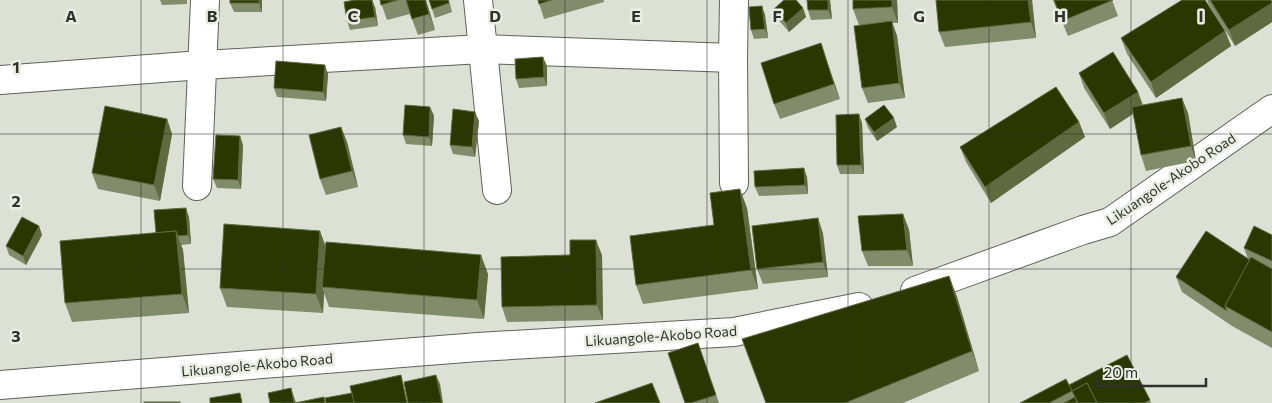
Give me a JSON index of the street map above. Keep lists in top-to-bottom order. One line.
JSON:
{"streets":{"street":["Likuangole-Akobo Road"]},"scale_bar":"20 m","grid":{"columns":["A","B","C","D","E","F","G","H","I"],"rows":["1","2","3"]}}
